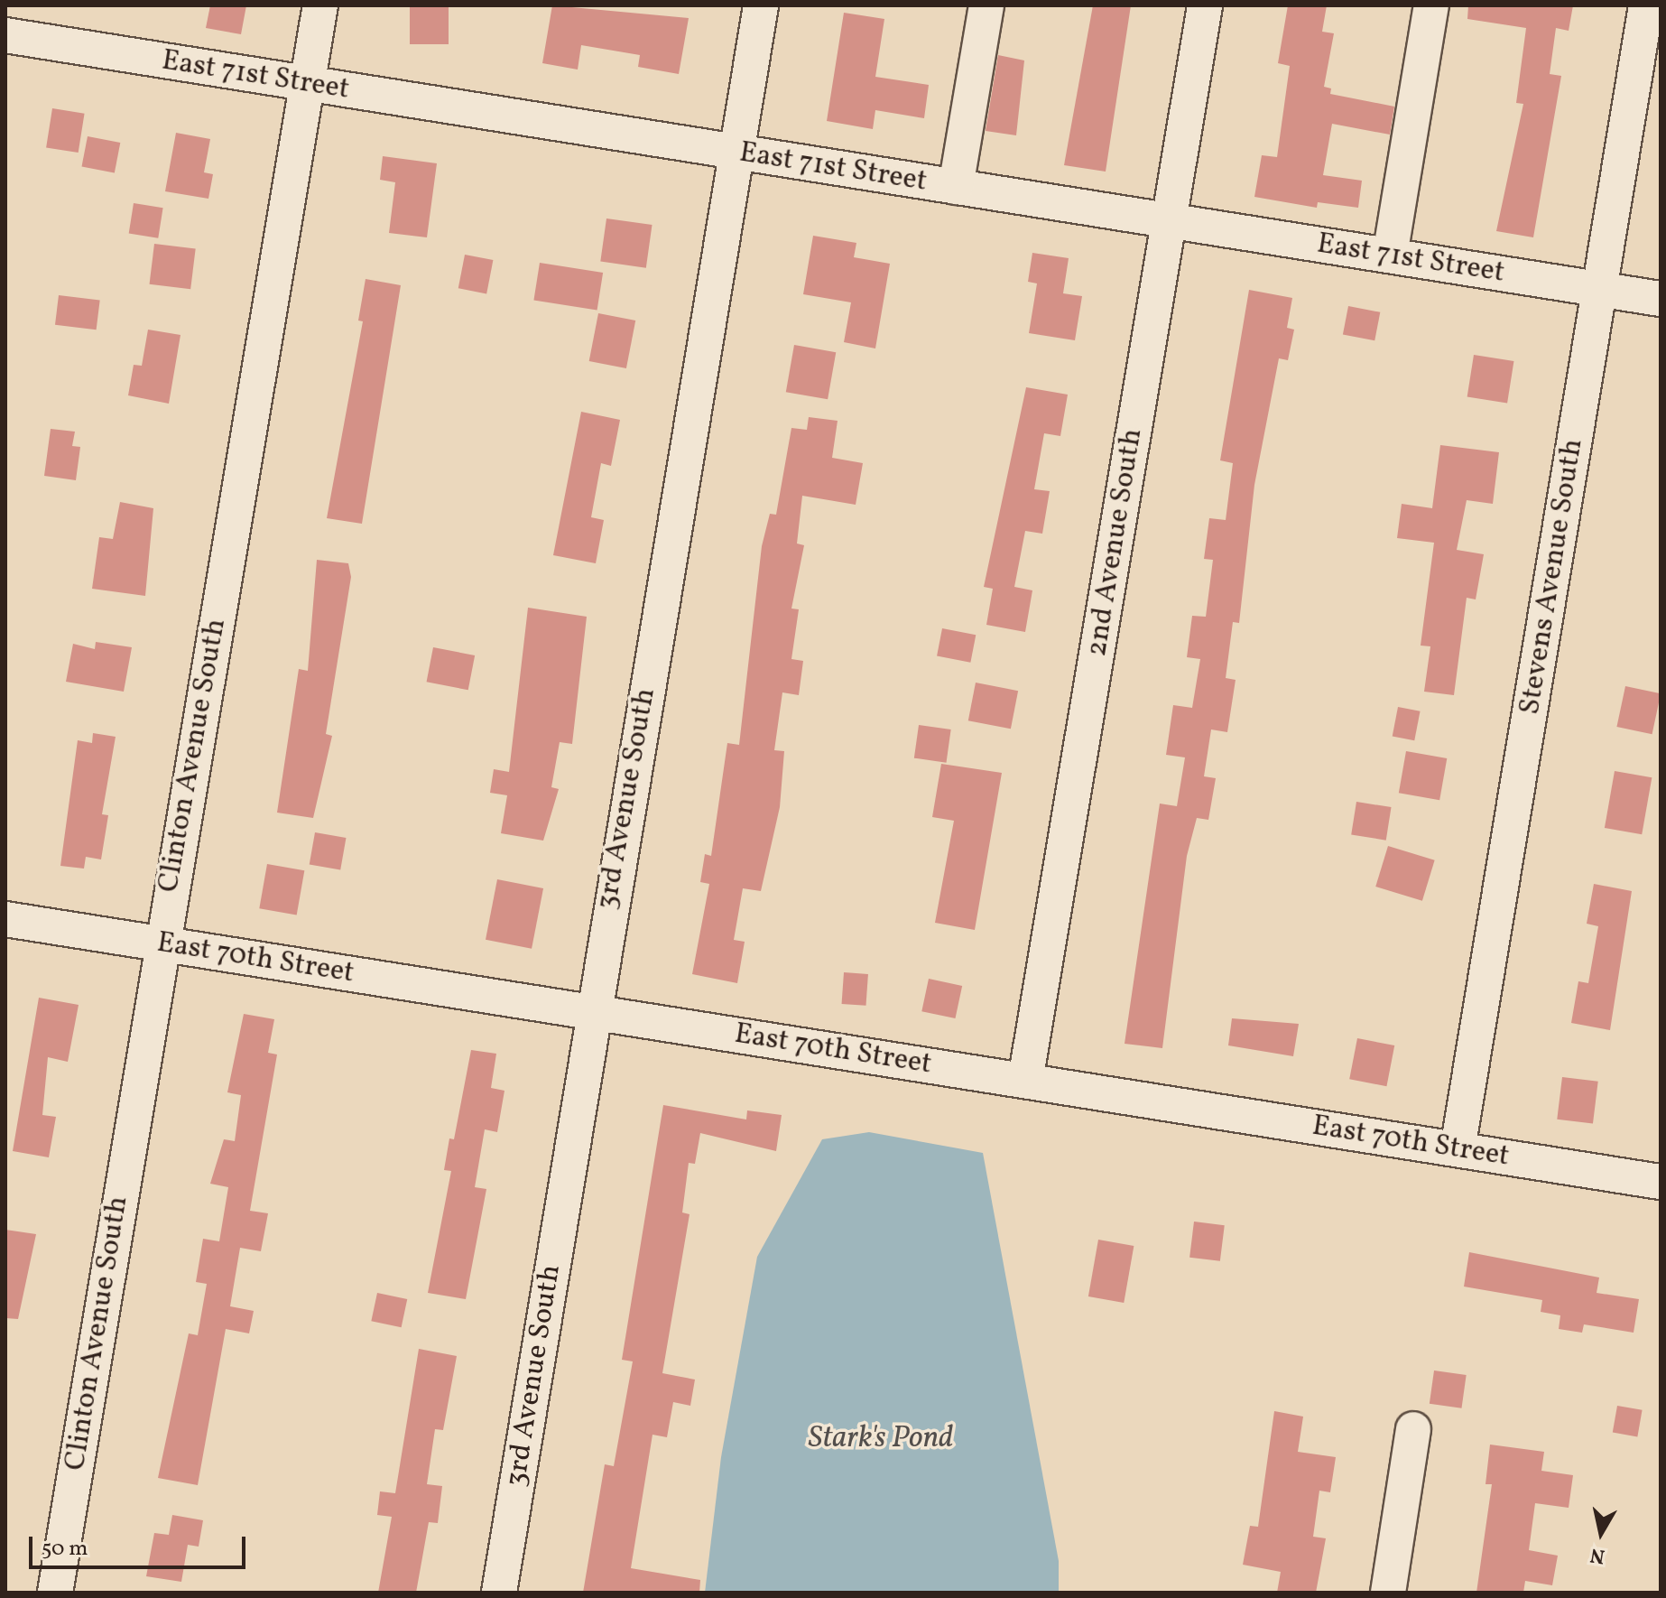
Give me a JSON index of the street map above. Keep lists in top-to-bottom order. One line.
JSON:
{"streets":{"street":["East 71st Street","2nd Avenue South","Stevens Avenue South","Clinton Avenue South","3rd Avenue South","East 70th Street"]},"crossings":[["East 71st Street","2nd Avenue South"],["East 71st Street","Stevens Avenue South"],["East 71st Street","Clinton Avenue South"],["East 71st Street","3rd Avenue South"],["2nd Avenue South","East 70th Street"],["Stevens Avenue South","East 70th Street"],["Clinton Avenue South","East 70th Street"],["3rd Avenue South","East 70th Street"]],"water":["Stark's Pond"],"scale_bar":"50 m","north":"bottom"}
